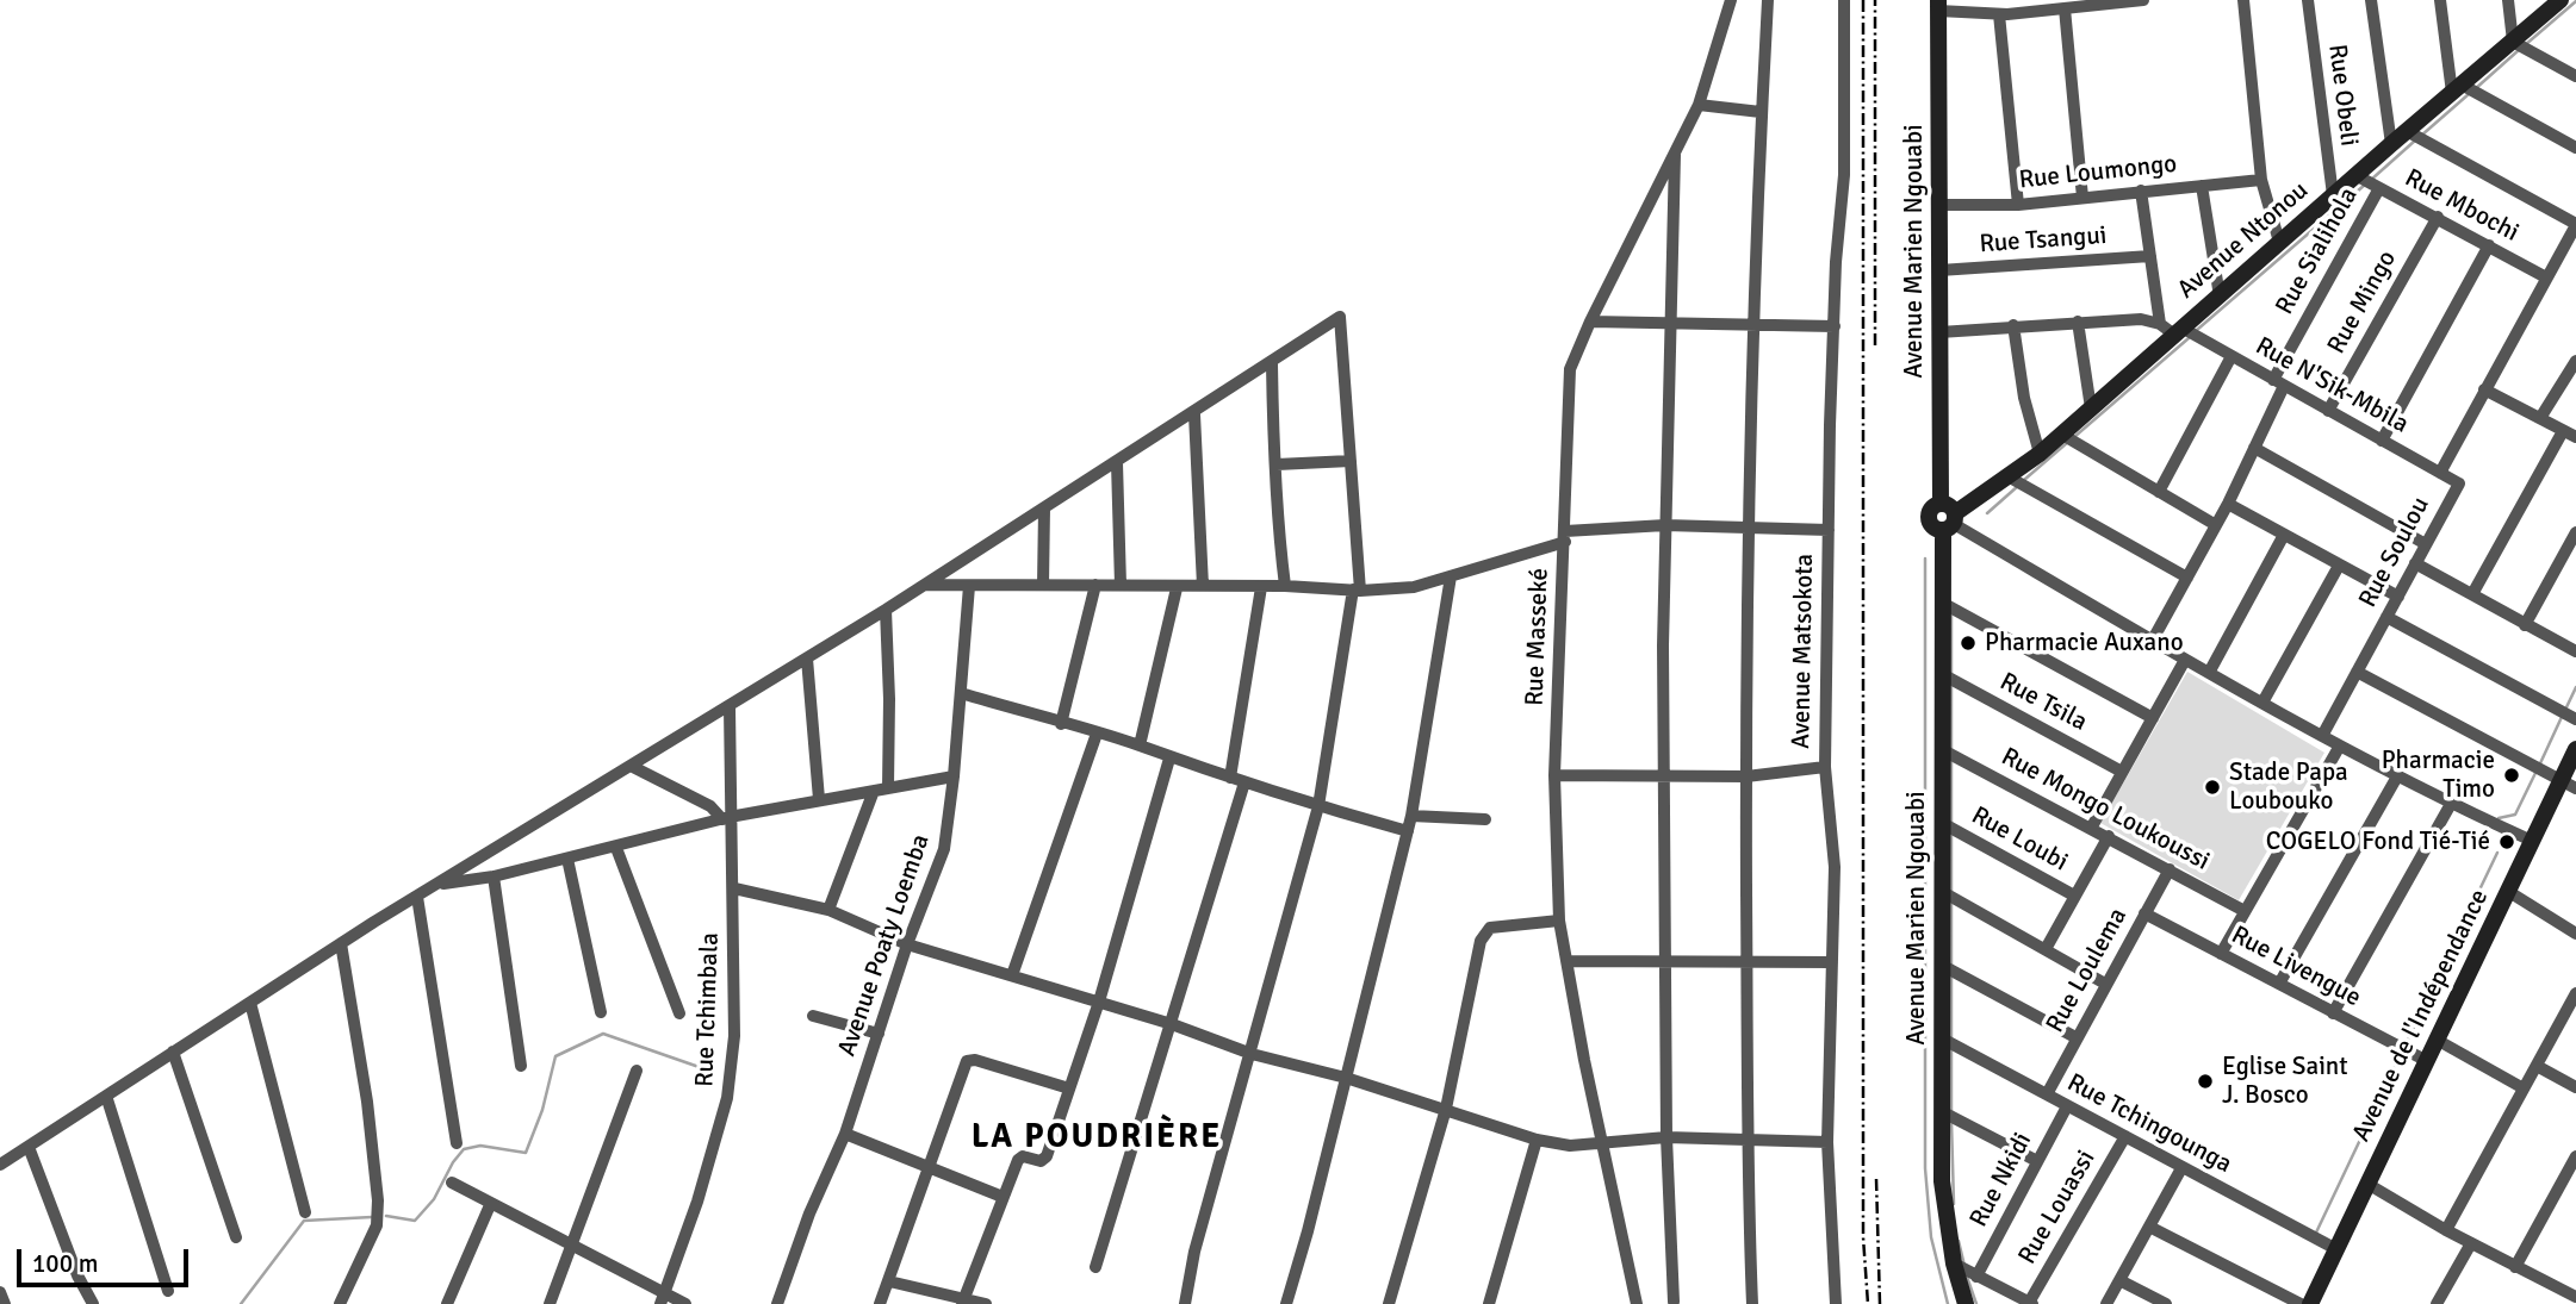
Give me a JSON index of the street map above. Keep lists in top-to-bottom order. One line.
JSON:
{"streets":{"street":["Rue Obeli","Rue Loumongo","Rue Mbochi","Rue Tsangui","Avenue Ntonou","Avenue Marien Ngouabi","Rue Sialihola","Rue Mingo","Rue N'Sik-Mbila","Rue Soulou","Rue Masseké","Avenue Matsokota","Rue Tsila","Rue Mongo Loukoussi","Rue Loubi","Avenue Poaty Loemba","Rue Livengue","Rue Loulema","Rue Tchimbala","Avenue de l'Indépendance","Rue Tchingounga","Rue Nkidi","Rue Louassi"]},"crossings":[["Rue Obeli","Avenue Ntonou"],["Rue Loumongo","Avenue Marien Ngouabi"],["Rue Mbochi","Avenue Ntonou"],["Rue Mbochi","Rue Sialihola"],["Rue Mbochi","Rue Mingo"],["Rue Mbochi","Rue Soulou"],["Rue Tsangui","Avenue Marien Ngouabi"],["Avenue Ntonou","Avenue Marien Ngouabi"],["Avenue Ntonou","Rue N'Sik-Mbila"],["Avenue Marien Ngouabi","Rue Tsila"],["Avenue Marien Ngouabi","Rue Mongo Loukoussi"],["Avenue Marien Ngouabi","Rue Loubi"],["Avenue Marien Ngouabi","Rue Tchingounga"],["Rue Sialihola","Rue N'Sik-Mbila"],["Rue Mingo","Rue N'Sik-Mbila"],["Rue N'Sik-Mbila","Rue Soulou"],["Rue Mongo Loukoussi","Rue Loulema"],["Rue Livengue","Rue Loulema"],["Rue Livengue","Avenue de l'Indépendance"],["Rue Loulema","Rue Tchingounga"],["Avenue de l'Indépendance","Rue Tchingounga"],["Rue Tchingounga","Rue Nkidi"],["Rue Tchingounga","Rue Louassi"]],"districts":["LA POUDRIÈRE"],"places":["Pharmacie Auxano","Pharmacie Timo","Stade Papa Loubouko","COGELO Fond Tié-Tié","Eglise Saint J. Bosco"],"scale_bar":"100 m"}
